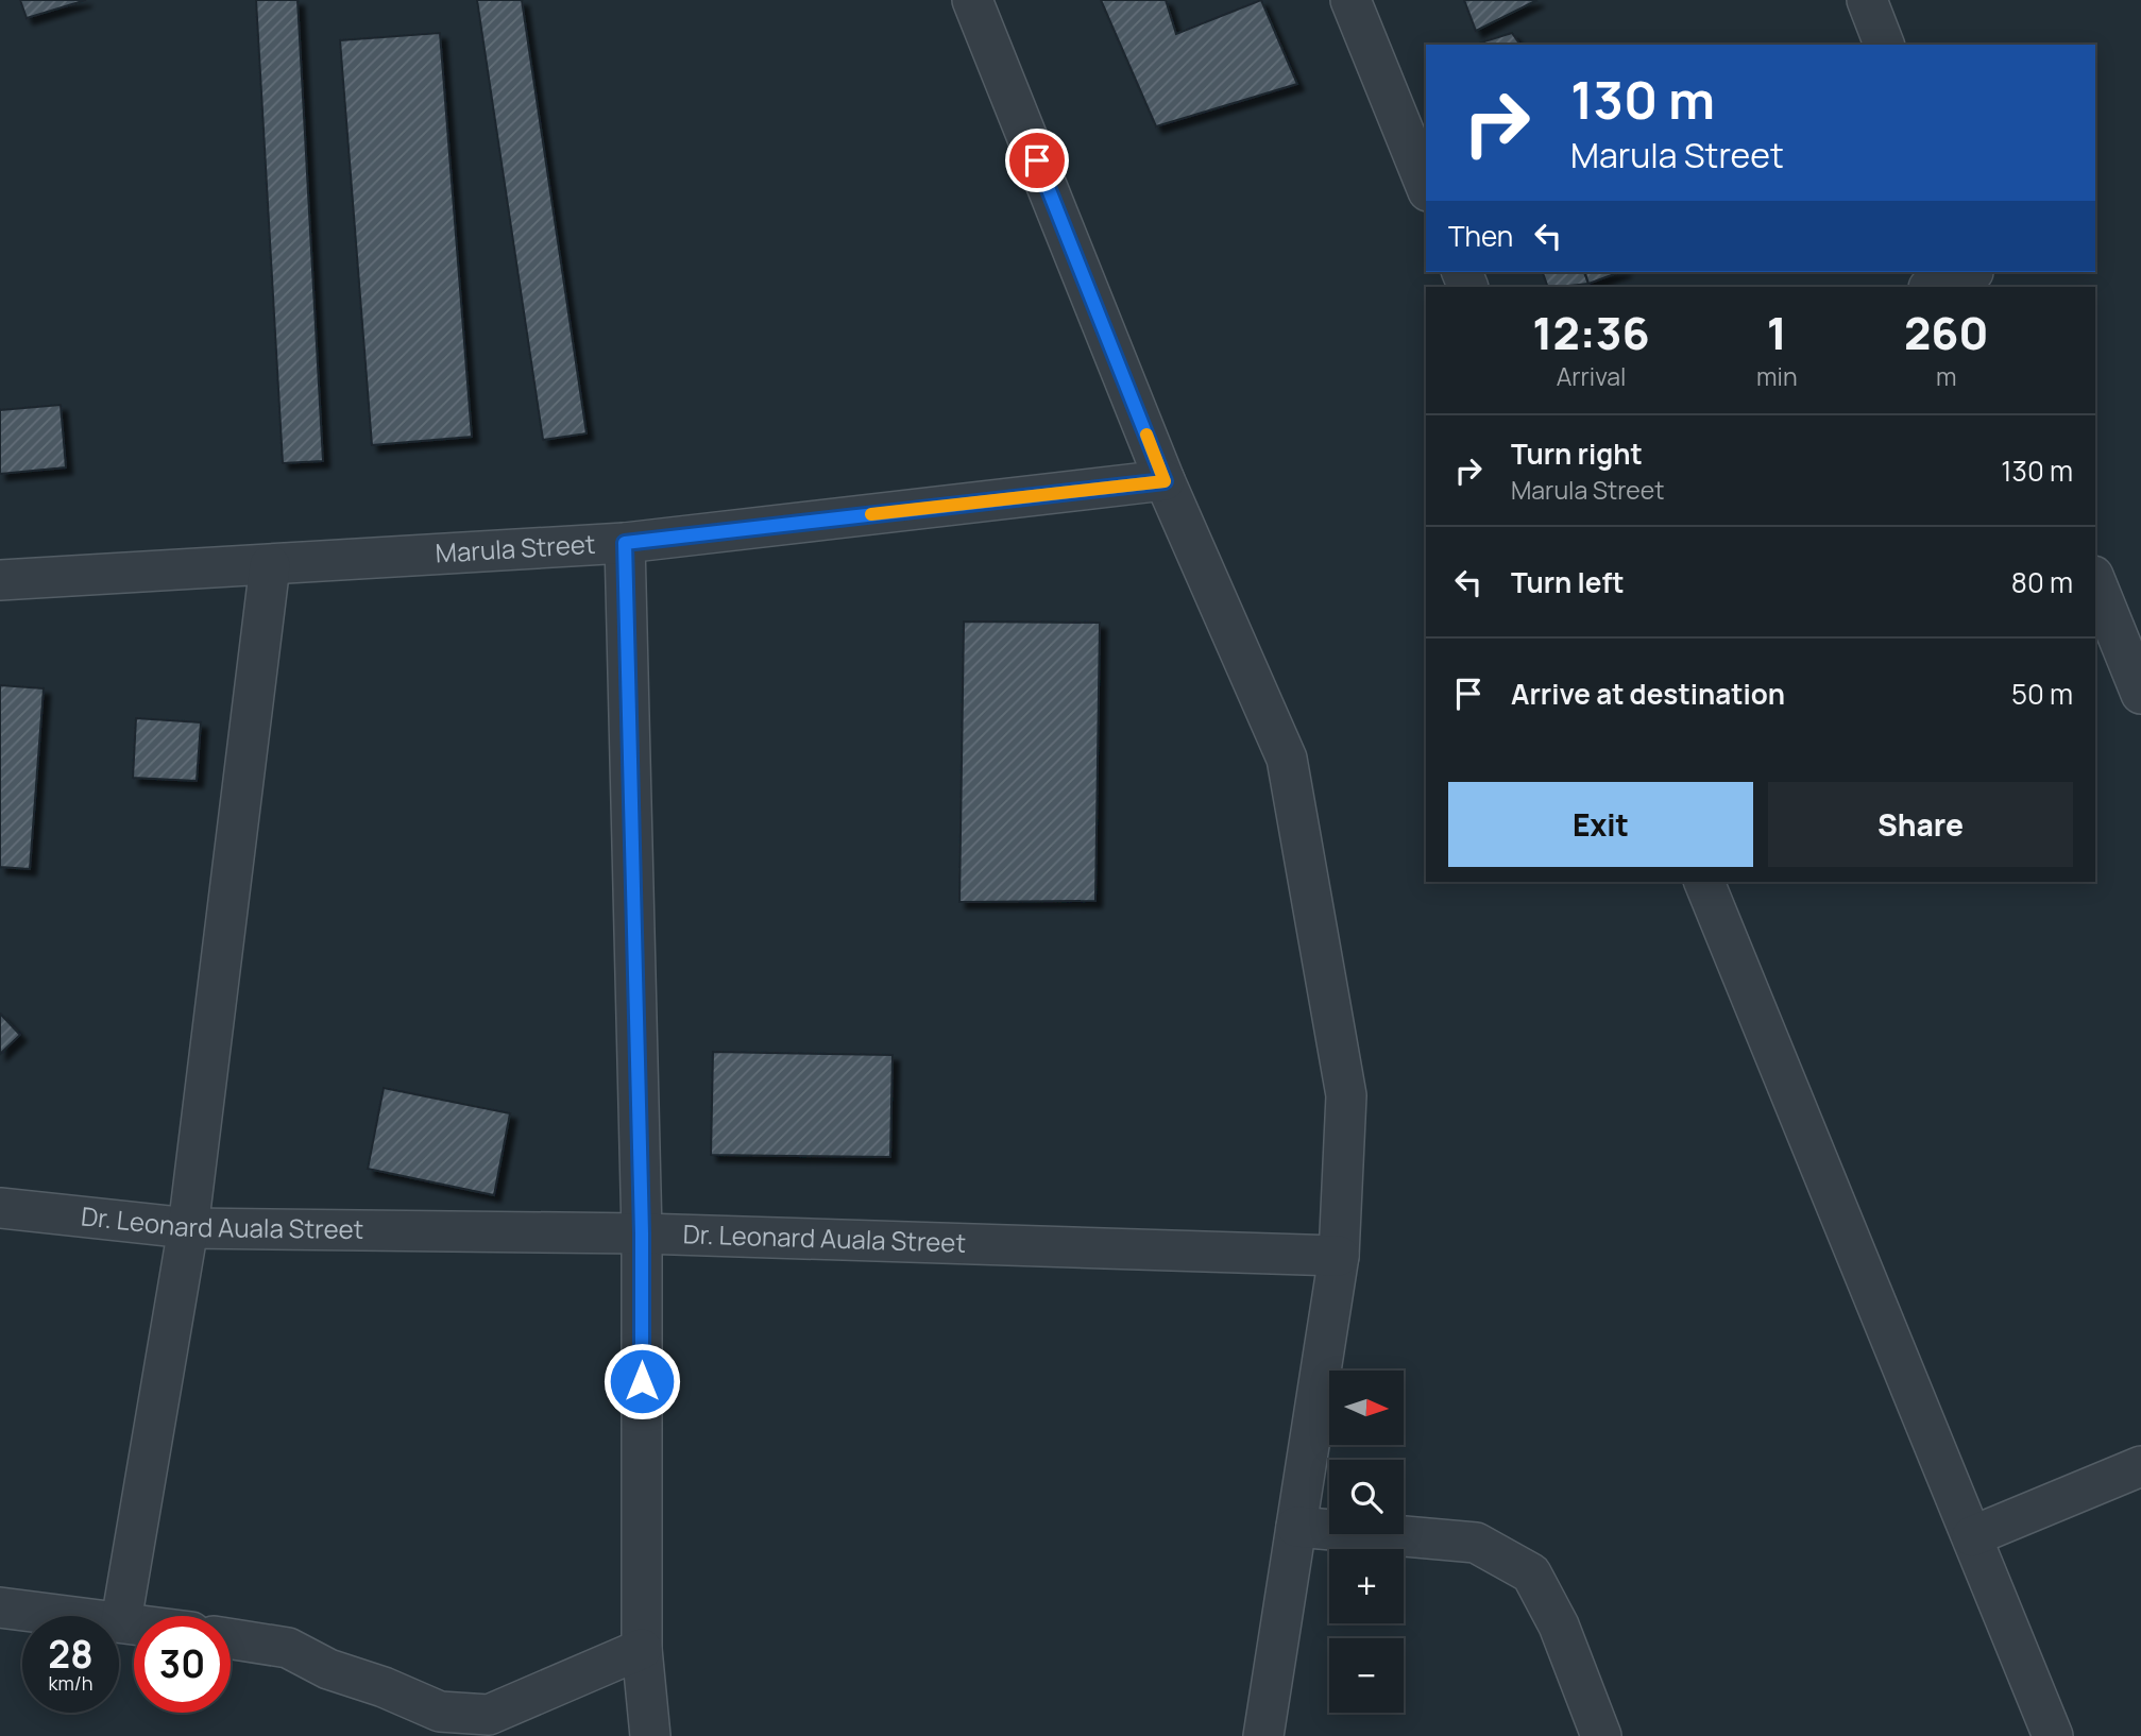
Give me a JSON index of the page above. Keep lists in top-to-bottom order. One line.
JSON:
{"streets":{"street":["Marula Street","Dr. Leonard Auala Street"]},"north":"right","page":{"turn":["130 m","Marula Street"],"then":"Then","eta":["12:36","Arrival","1","min","260","m"],"list":[{"name":"Turn right","note":"Marula Street","value":"130 m"},{"name":"Turn left","value":"80 m"},{"name":"Arrive at destination","value":"50 m"}],"buttons":["Exit","Share"],"map_buttons":["+","−"],"speed":"28 km/h","limit":"30"}}
